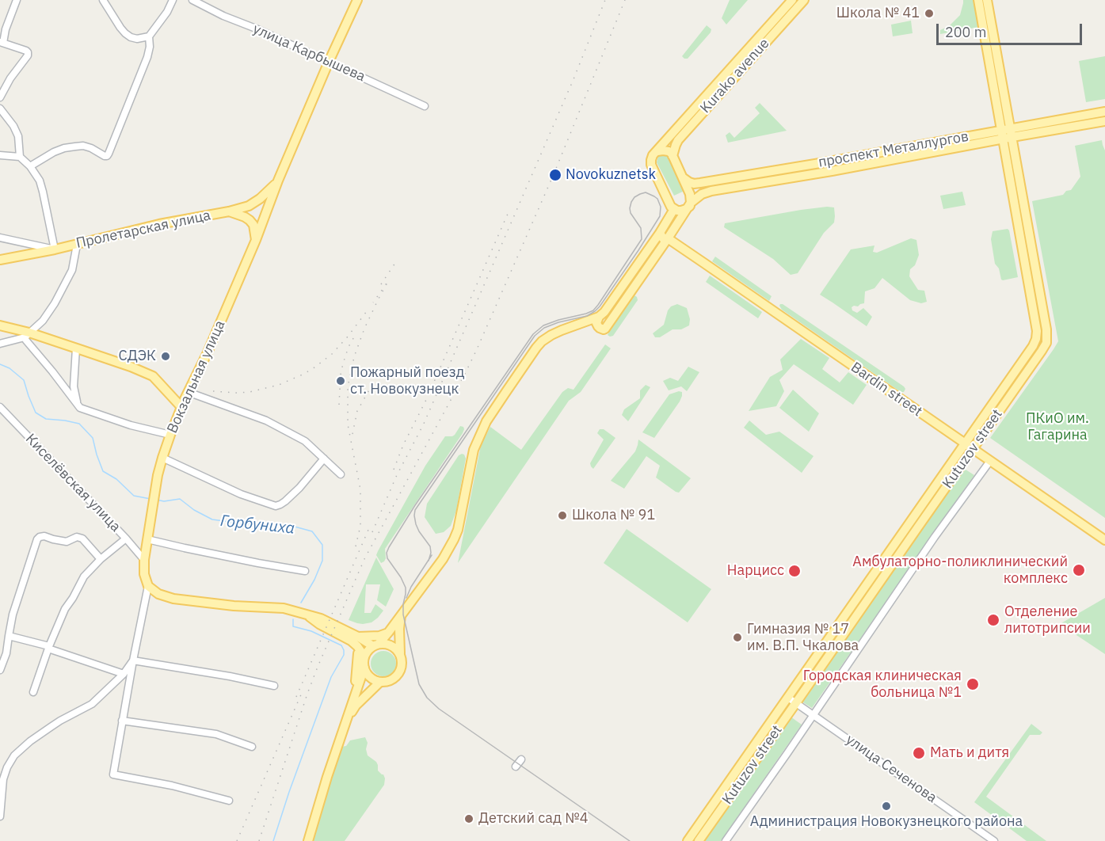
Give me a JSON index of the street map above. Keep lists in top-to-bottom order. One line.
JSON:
{"streets":{"main road":["Kurako avenue","проспект Металлургов","Пролетарская улица","Вокзальная улица","Bardin street","Kutuzov street"],"street":["улица Карбышева","Киселёвская улица","улица Сеченова"]},"crossings":[["улица Карбышева","Вокзальная улица"],["проспект Металлургов","Kutuzov street"],["Пролетарская улица","Вокзальная улица"],["Вокзальная улица","Киселёвская улица"],["Bardin street","Kutuzov street"],["Kutuzov street","улица Сеченова"]],"water":["Горбуниха"],"parks":["ПКиО им. Гагарина"],"places":["Школа № 41","Novokuznetsk","СДЭК","Пожарный поезд ст. Новокузнецк","Школа № 91","Амбулаторно-поликлинический комплекс","Нарцисс","Отделение литотрипсии","Гимназия № 17 им. В.П. Чкалова","Городская клиническая больница №1","Мать и дитя","Администрация Новокузнецкого района","Детский сад №4"],"scale_bar":"200 m"}
